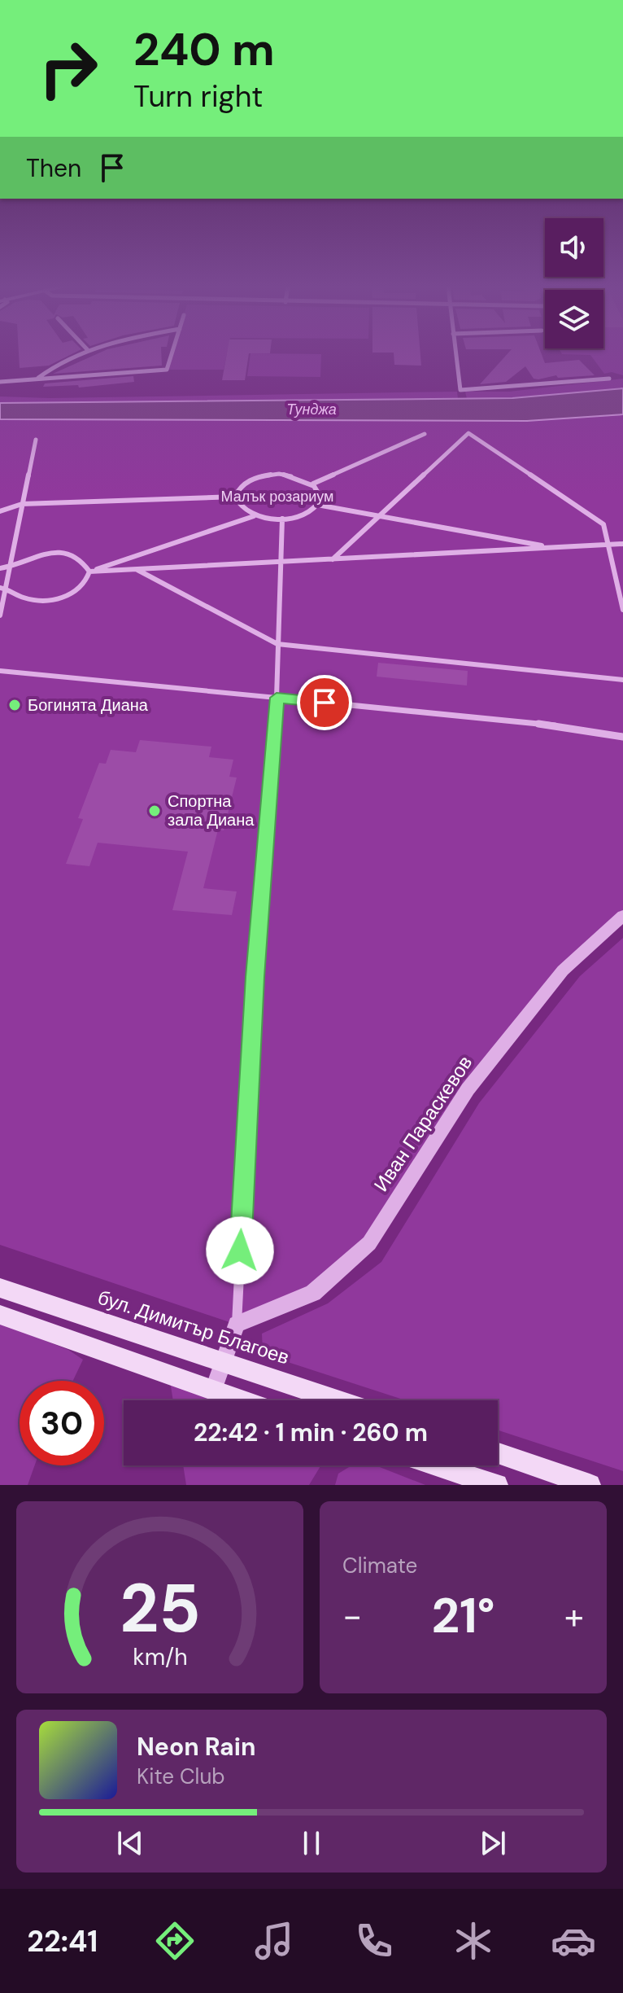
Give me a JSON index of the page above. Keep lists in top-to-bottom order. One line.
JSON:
{"streets":{"main road":["бул. Димитър Благоев"],"street":["Иван Параскевов"]},"water":["Тунджа"],"parks":["Малък розариум"],"places":["Богинята Диана","Спортна зала Диана"],"page":{"turn":["240 m","Turn right"],"then":"Then","limit":"30","trip":"22:42 · 1 min · 260 m","tile":"Climate","heat":["−","21°","+"],"song":["Neon Rain","Kite Club"],"tabs":"22:41","gauge":["25","km/h"]}}
